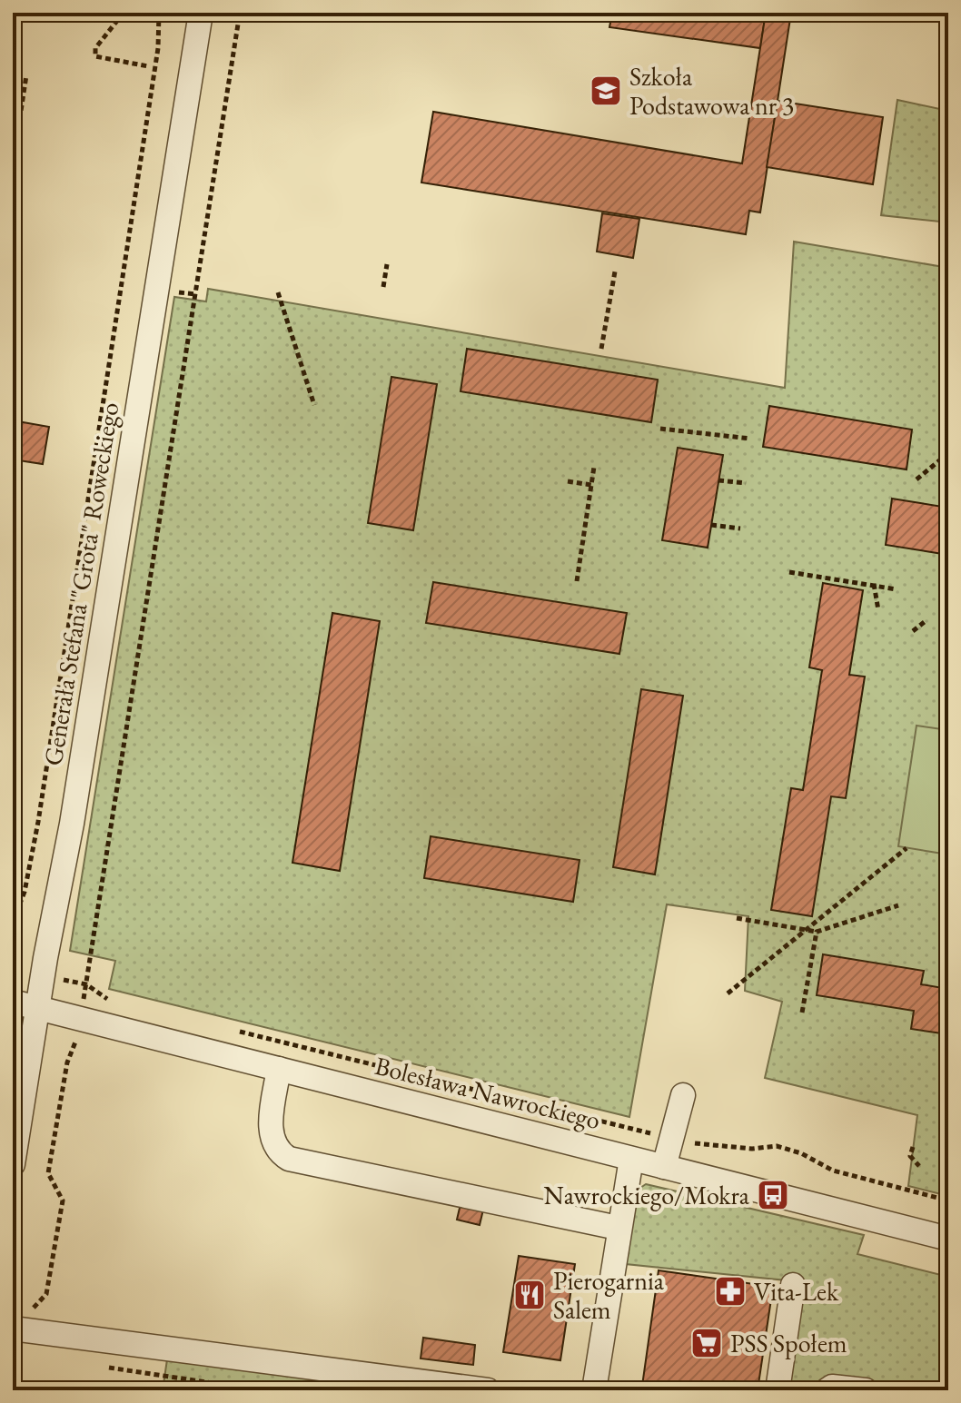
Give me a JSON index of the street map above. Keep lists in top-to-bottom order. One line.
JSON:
{"streets":{"street":["Generała Stefana \"Grota\" Roweckiego","Bolesława Nawrockiego"]},"crossings":[["Generała Stefana \"Grota\" Roweckiego","Bolesława Nawrockiego"]],"places":{"school or university":["Szkoła Podstawowa nr 3"],"bus stop":["Nawrockiego/Mokra"],"pharmacy":["Vita-Lek"],"restaurant":["Pierogarnia Salem"],"supermarket":["PSS Społem"]}}
